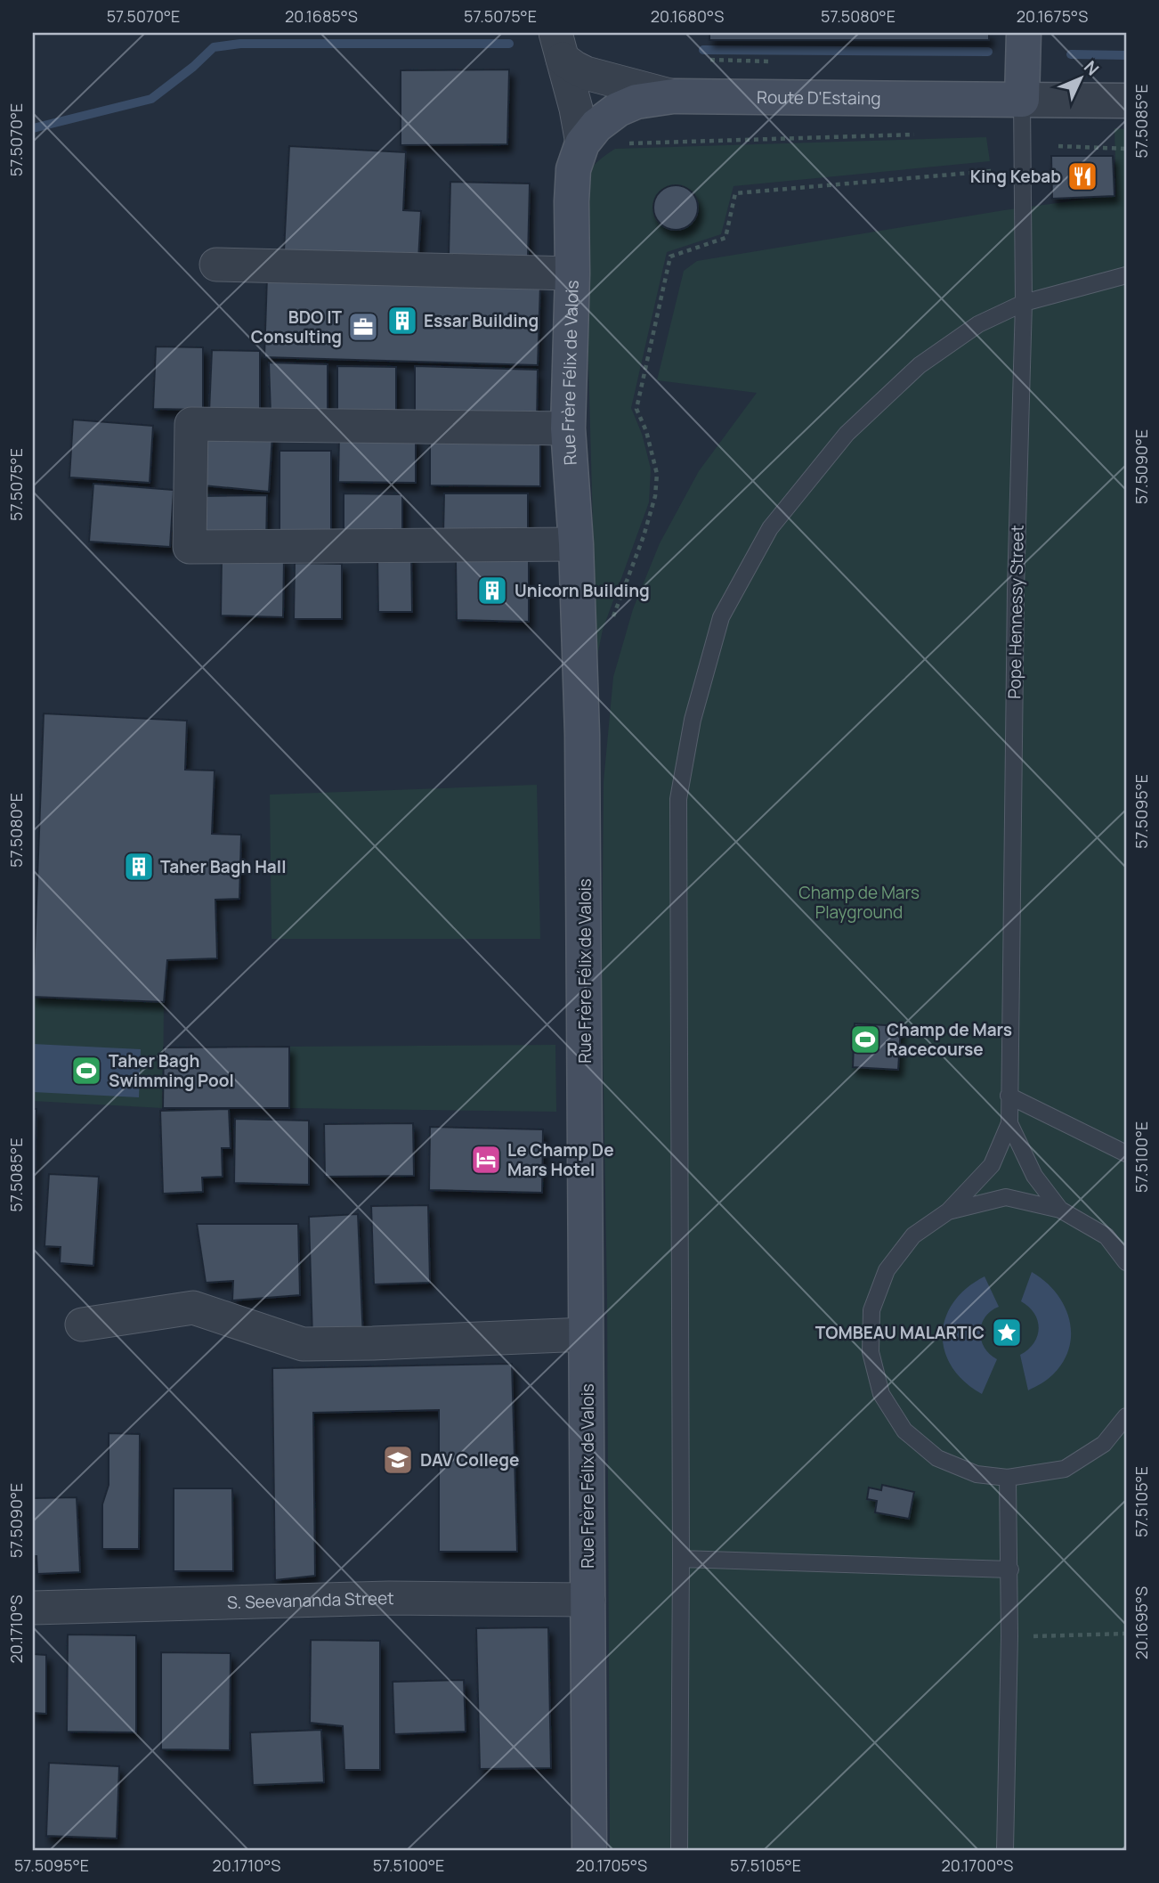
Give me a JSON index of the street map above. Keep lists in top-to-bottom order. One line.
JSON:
{"streets":{"main road":["Route D'Estaing","Rue Frère Félix de Valois"],"street":["S. Seevananda Street"],"lane":["Pope Hennessy Street"]},"crossings":[["Route D'Estaing","Rue Frère Félix de Valois"],["Route D'Estaing","Pope Hennessy Street"],["Rue Frère Félix de Valois","S. Seevananda Street"]],"parks":["Champ de Mars Playground"],"places":{"restaurant":["King Kebab"],"building":["Essar Building","Unicorn Building","Taher Bagh Hall"],"office":["BDO IT Consulting"],"sports":["Champ de Mars Racecourse","Taher Bagh Swimming Pool"],"hotel":["Le Champ De Mars Hotel"],"place":["TOMBEAU MALARTIC"],"school or university":["DAV College"]},"north":"top right","coordinates":["57.5070°E","20.1685°S","57.5075°E","20.1680°S","57.5080°E","20.1675°S","57.5085°E","57.5090°E","57.5095°E","57.5100°E","57.5105°E","20.1695°S","20.1710°S","20.1705°S","20.1700°S"]}
